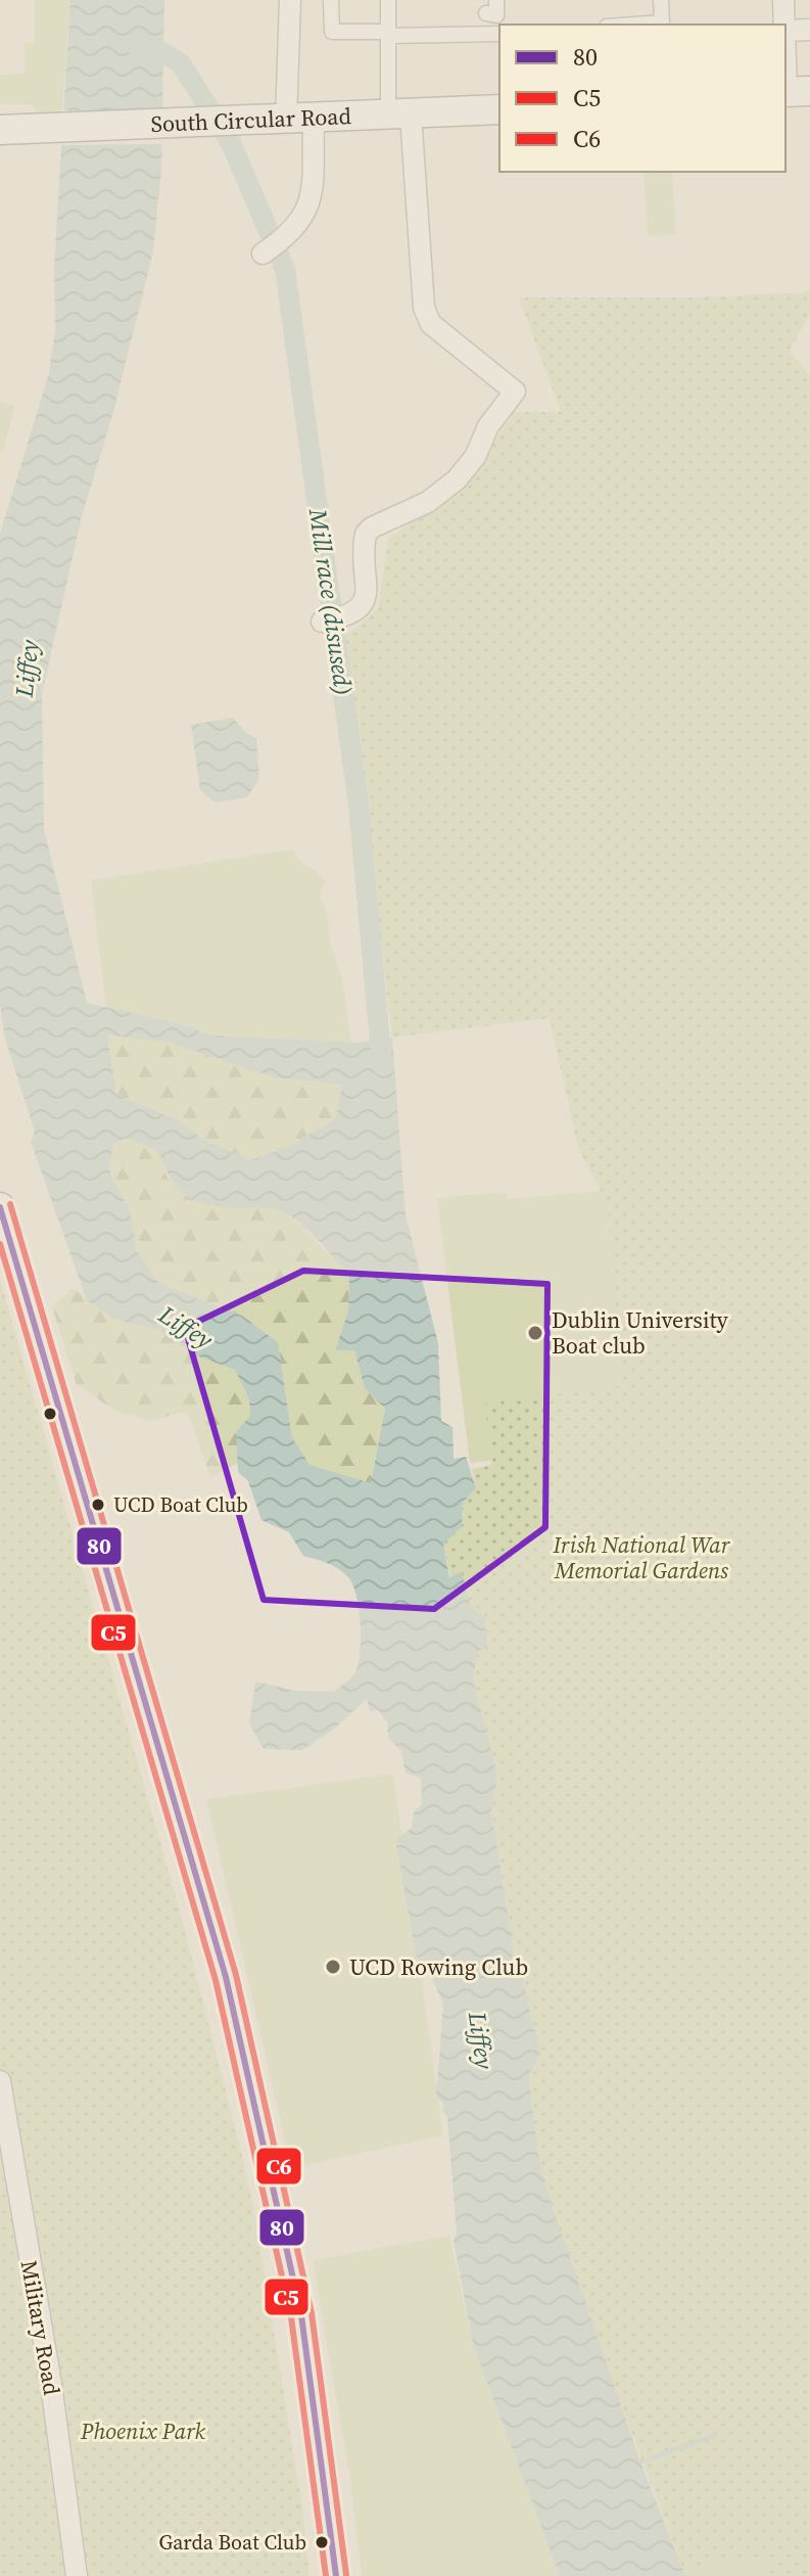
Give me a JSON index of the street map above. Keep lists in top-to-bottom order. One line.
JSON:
{"streets":{"main road":["South Circular Road"],"street":["Military Road"]},"water":["Mill race (disused)","Liffey"],"parks":["Irish National War Memorial Gardens","Phoenix Park"],"places":["Dublin University Boat club","UCD Boat Club","UCD Rowing Club","Garda Boat Club"],"lines":["transit line C6","transit line 80","transit line C5"],"legend":["80","C5","C6"]}
